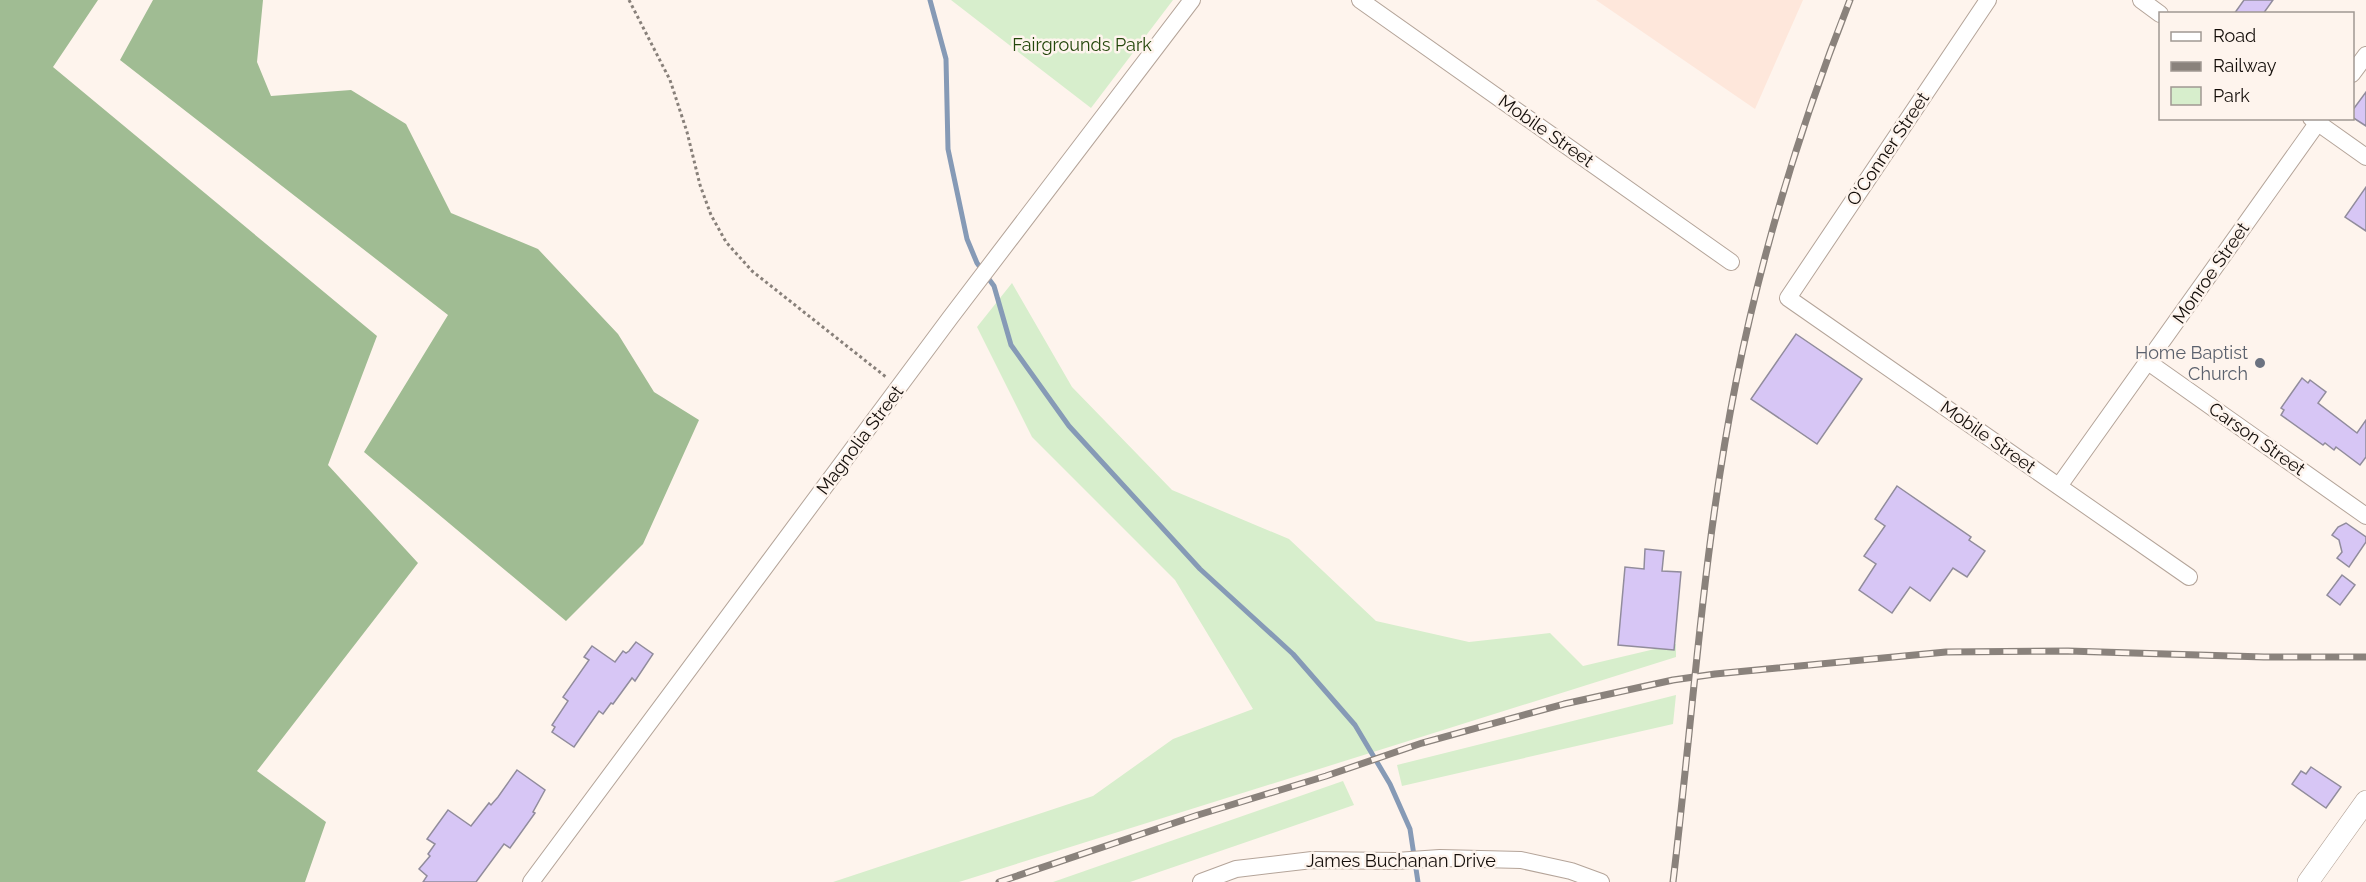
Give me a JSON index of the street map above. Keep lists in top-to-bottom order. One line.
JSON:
{"streets":{"street":["Mobile Street","O'Conner Street","Monroe Street","Carson Street","Magnolia Street","James Buchanan Drive"]},"crossings":[["Mobile Street","O'Conner Street"],["Mobile Street","Monroe Street"],["Monroe Street","Carson Street"]],"parks":["Fairgrounds Park"],"places":["Home Baptist Church"],"legend":["Road","Railway","Park"]}
